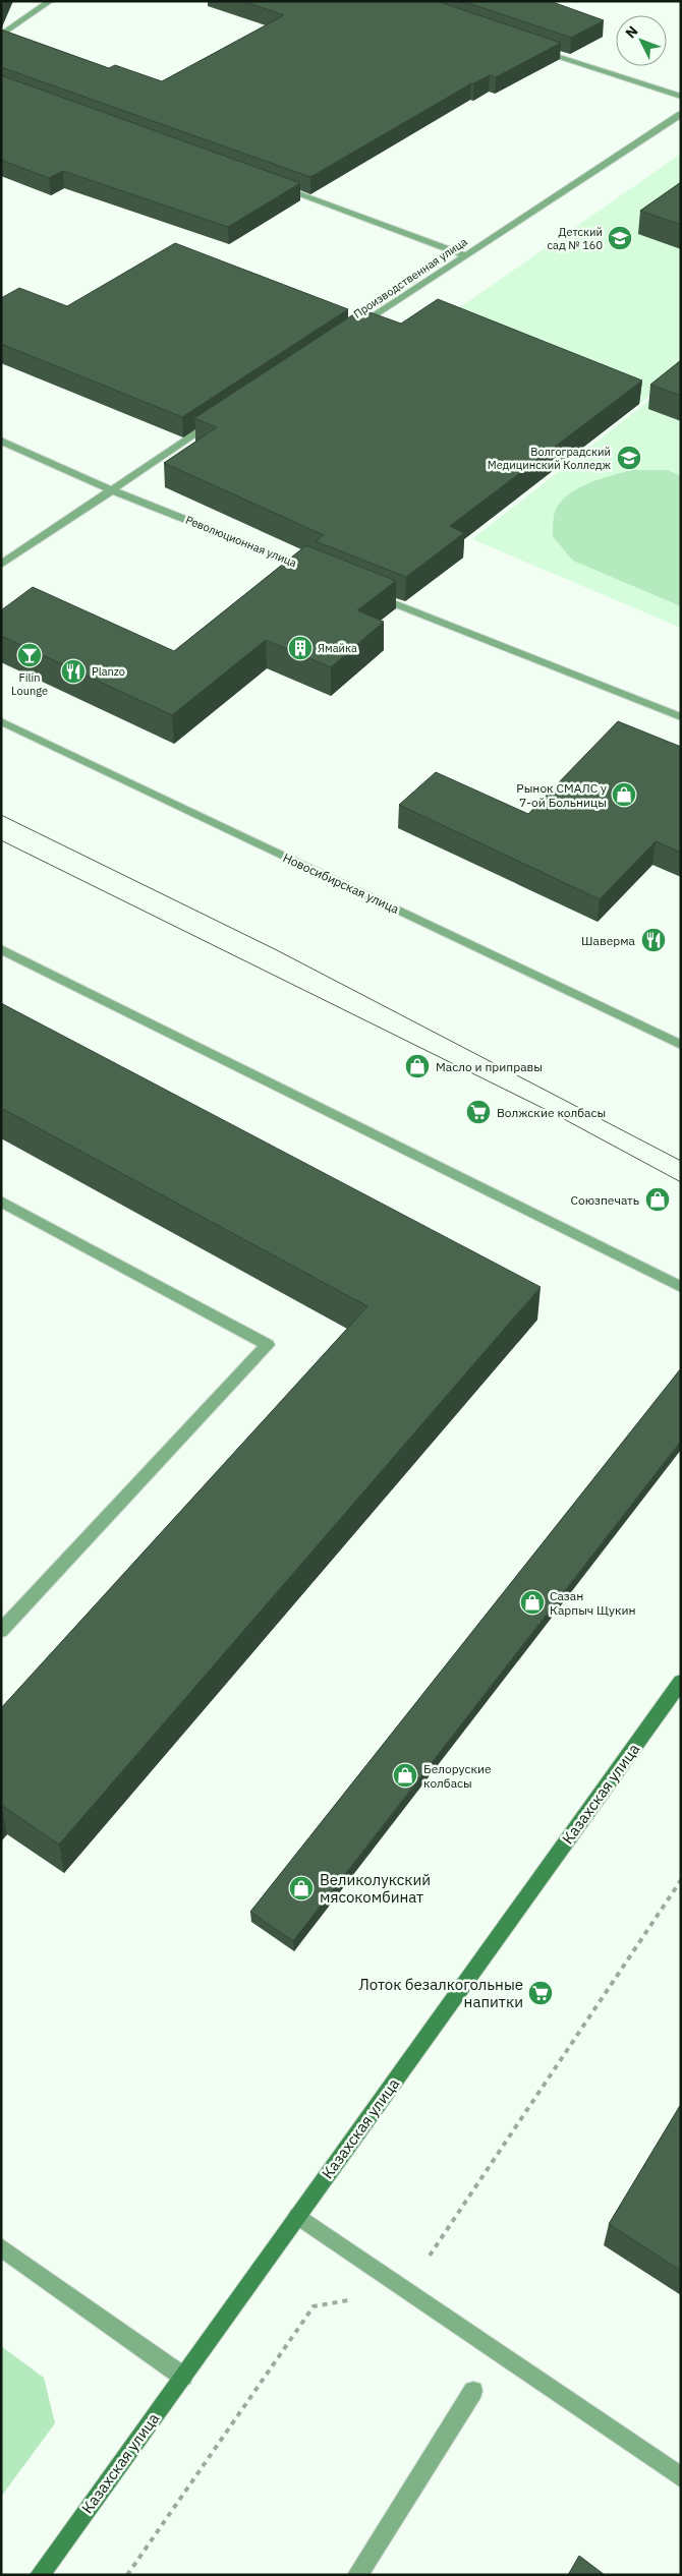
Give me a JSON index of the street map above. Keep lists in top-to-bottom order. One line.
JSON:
{"streets":{"main road":["Казахская улица"],"street":["Производственная улица","Революционная улица","Новосибирская улица"]},"places":{"school or university":["Детский сад № 160","Волгоградский Медицинский Колледж"],"building":["Ямайка"],"bar":["Filin Lounge"],"restaurant":["Planzo","Шаверма"],"shop":["Рынок СМАЛС у 7-ой Больницы","Масло и приправы","Союзпечать","Сазан Карпыч Щукин","Белоруские колбасы","Великолукский мясокомбинат"],"supermarket":["Волжские колбасы","Лоток безалкогольные напитки"]},"north":"top left"}
